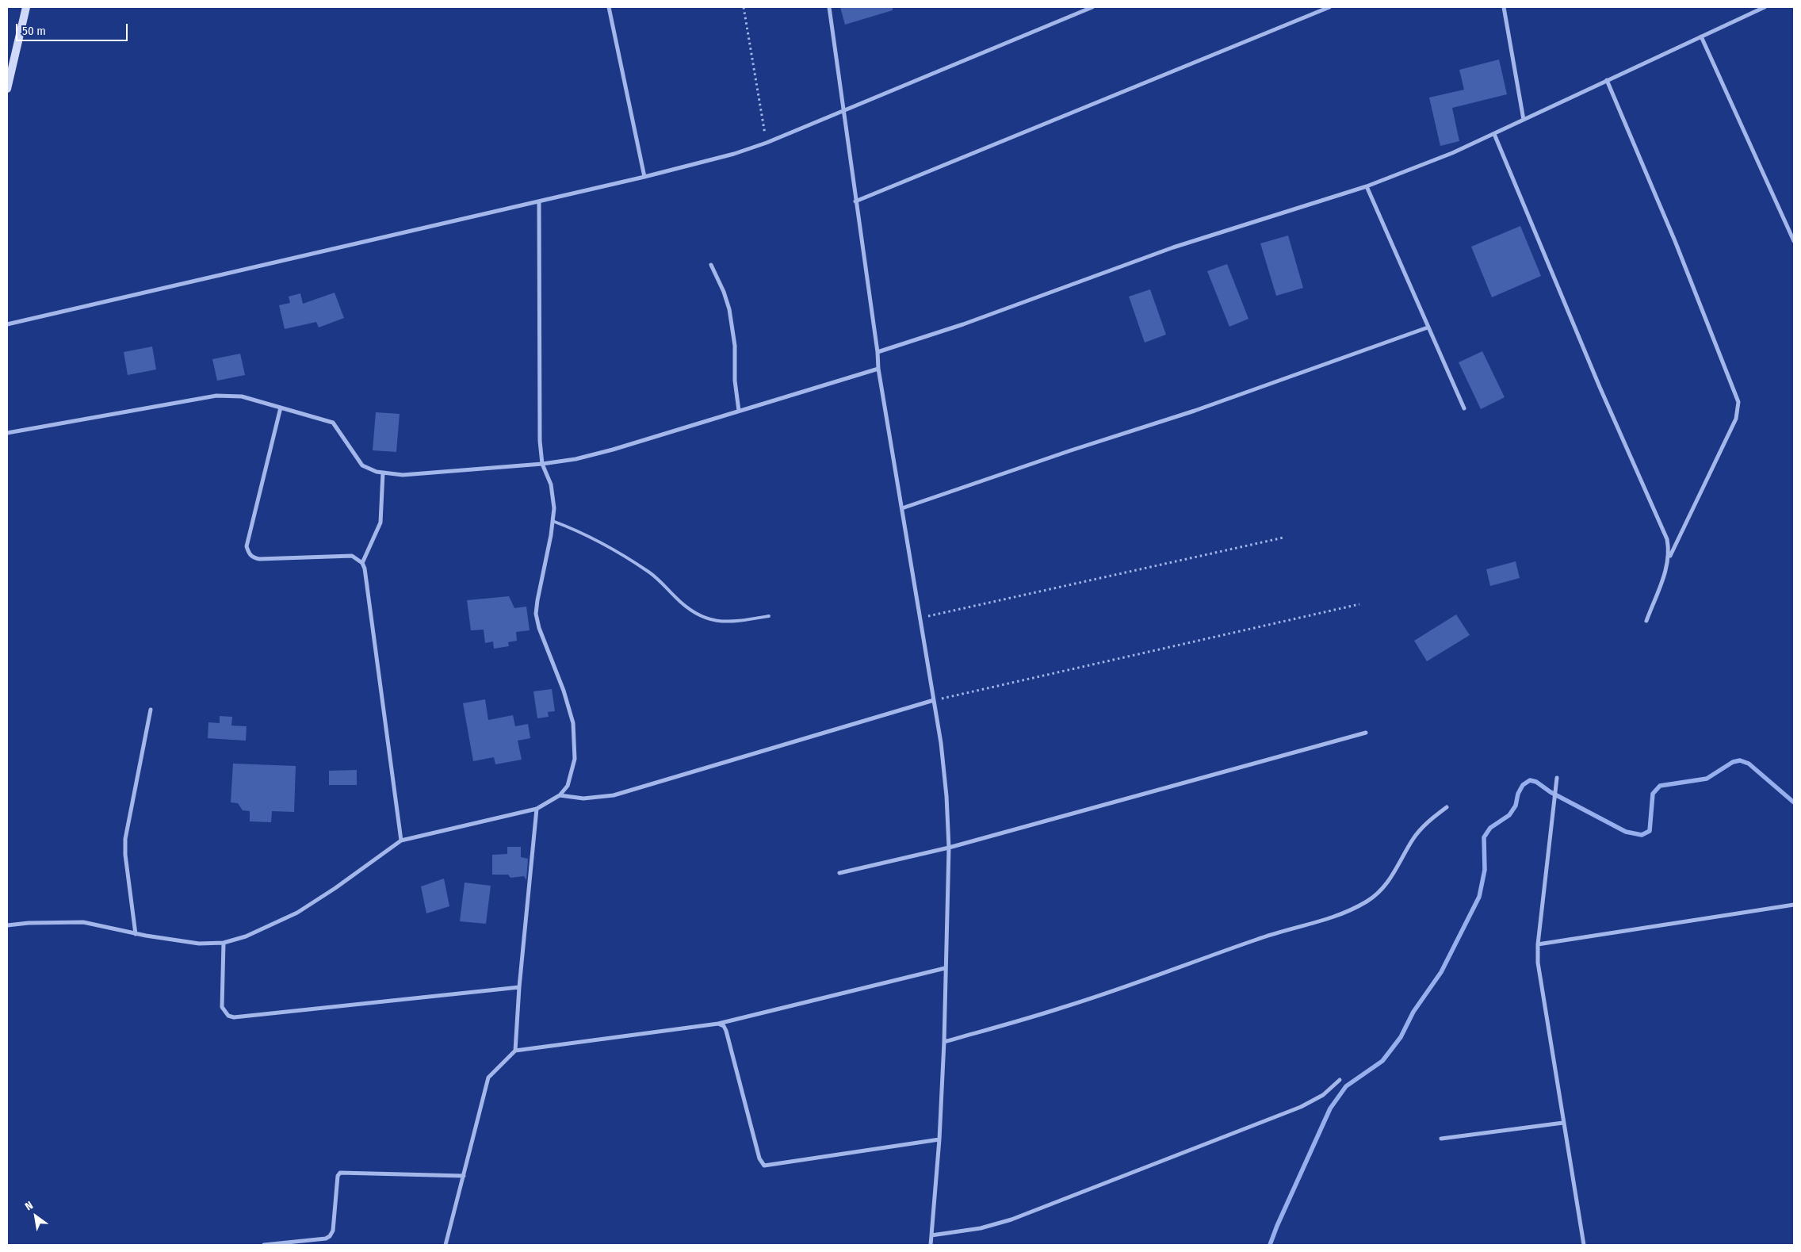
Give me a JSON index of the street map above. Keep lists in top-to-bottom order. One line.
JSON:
{"scale_bar":"50 m","north":"top left"}
